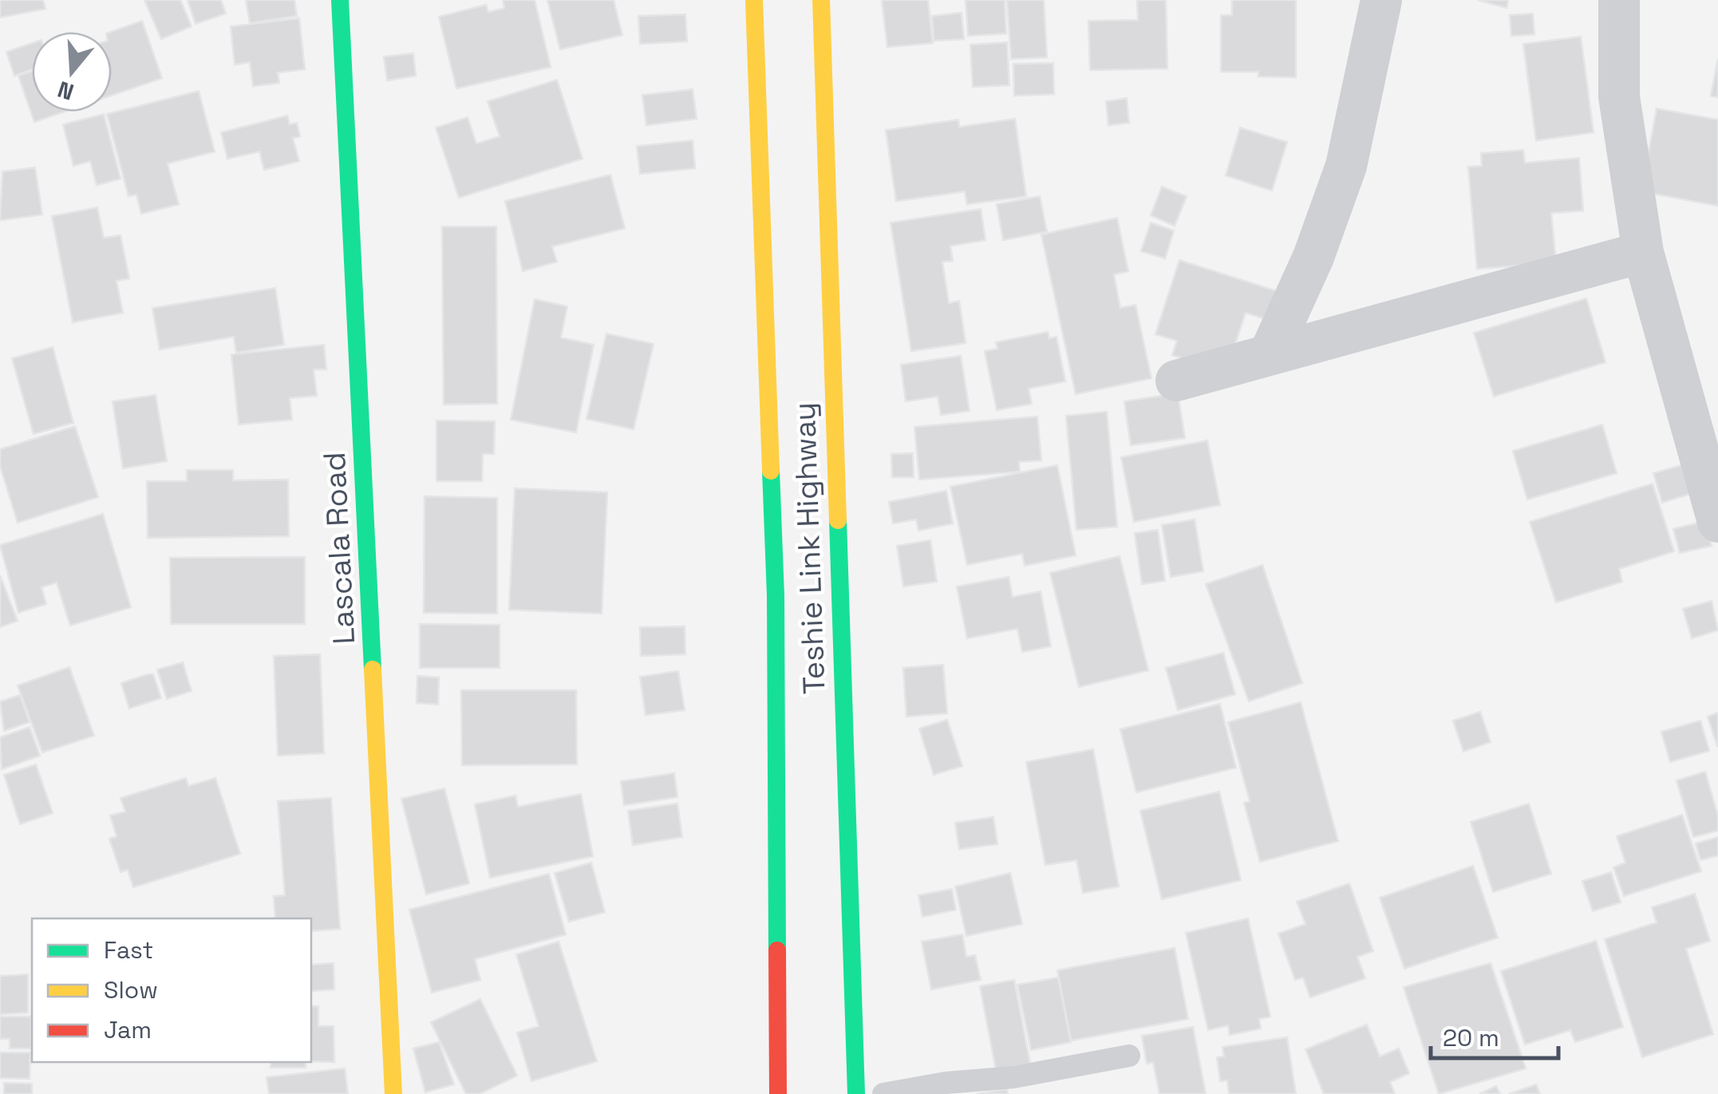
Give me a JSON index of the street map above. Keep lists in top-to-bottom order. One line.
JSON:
{"streets":{"main road":["Lascala Road","Teshie Link Highway"]},"legend":["Fast","Slow","Jam"],"scale_bar":"20 m","north":"bottom"}
